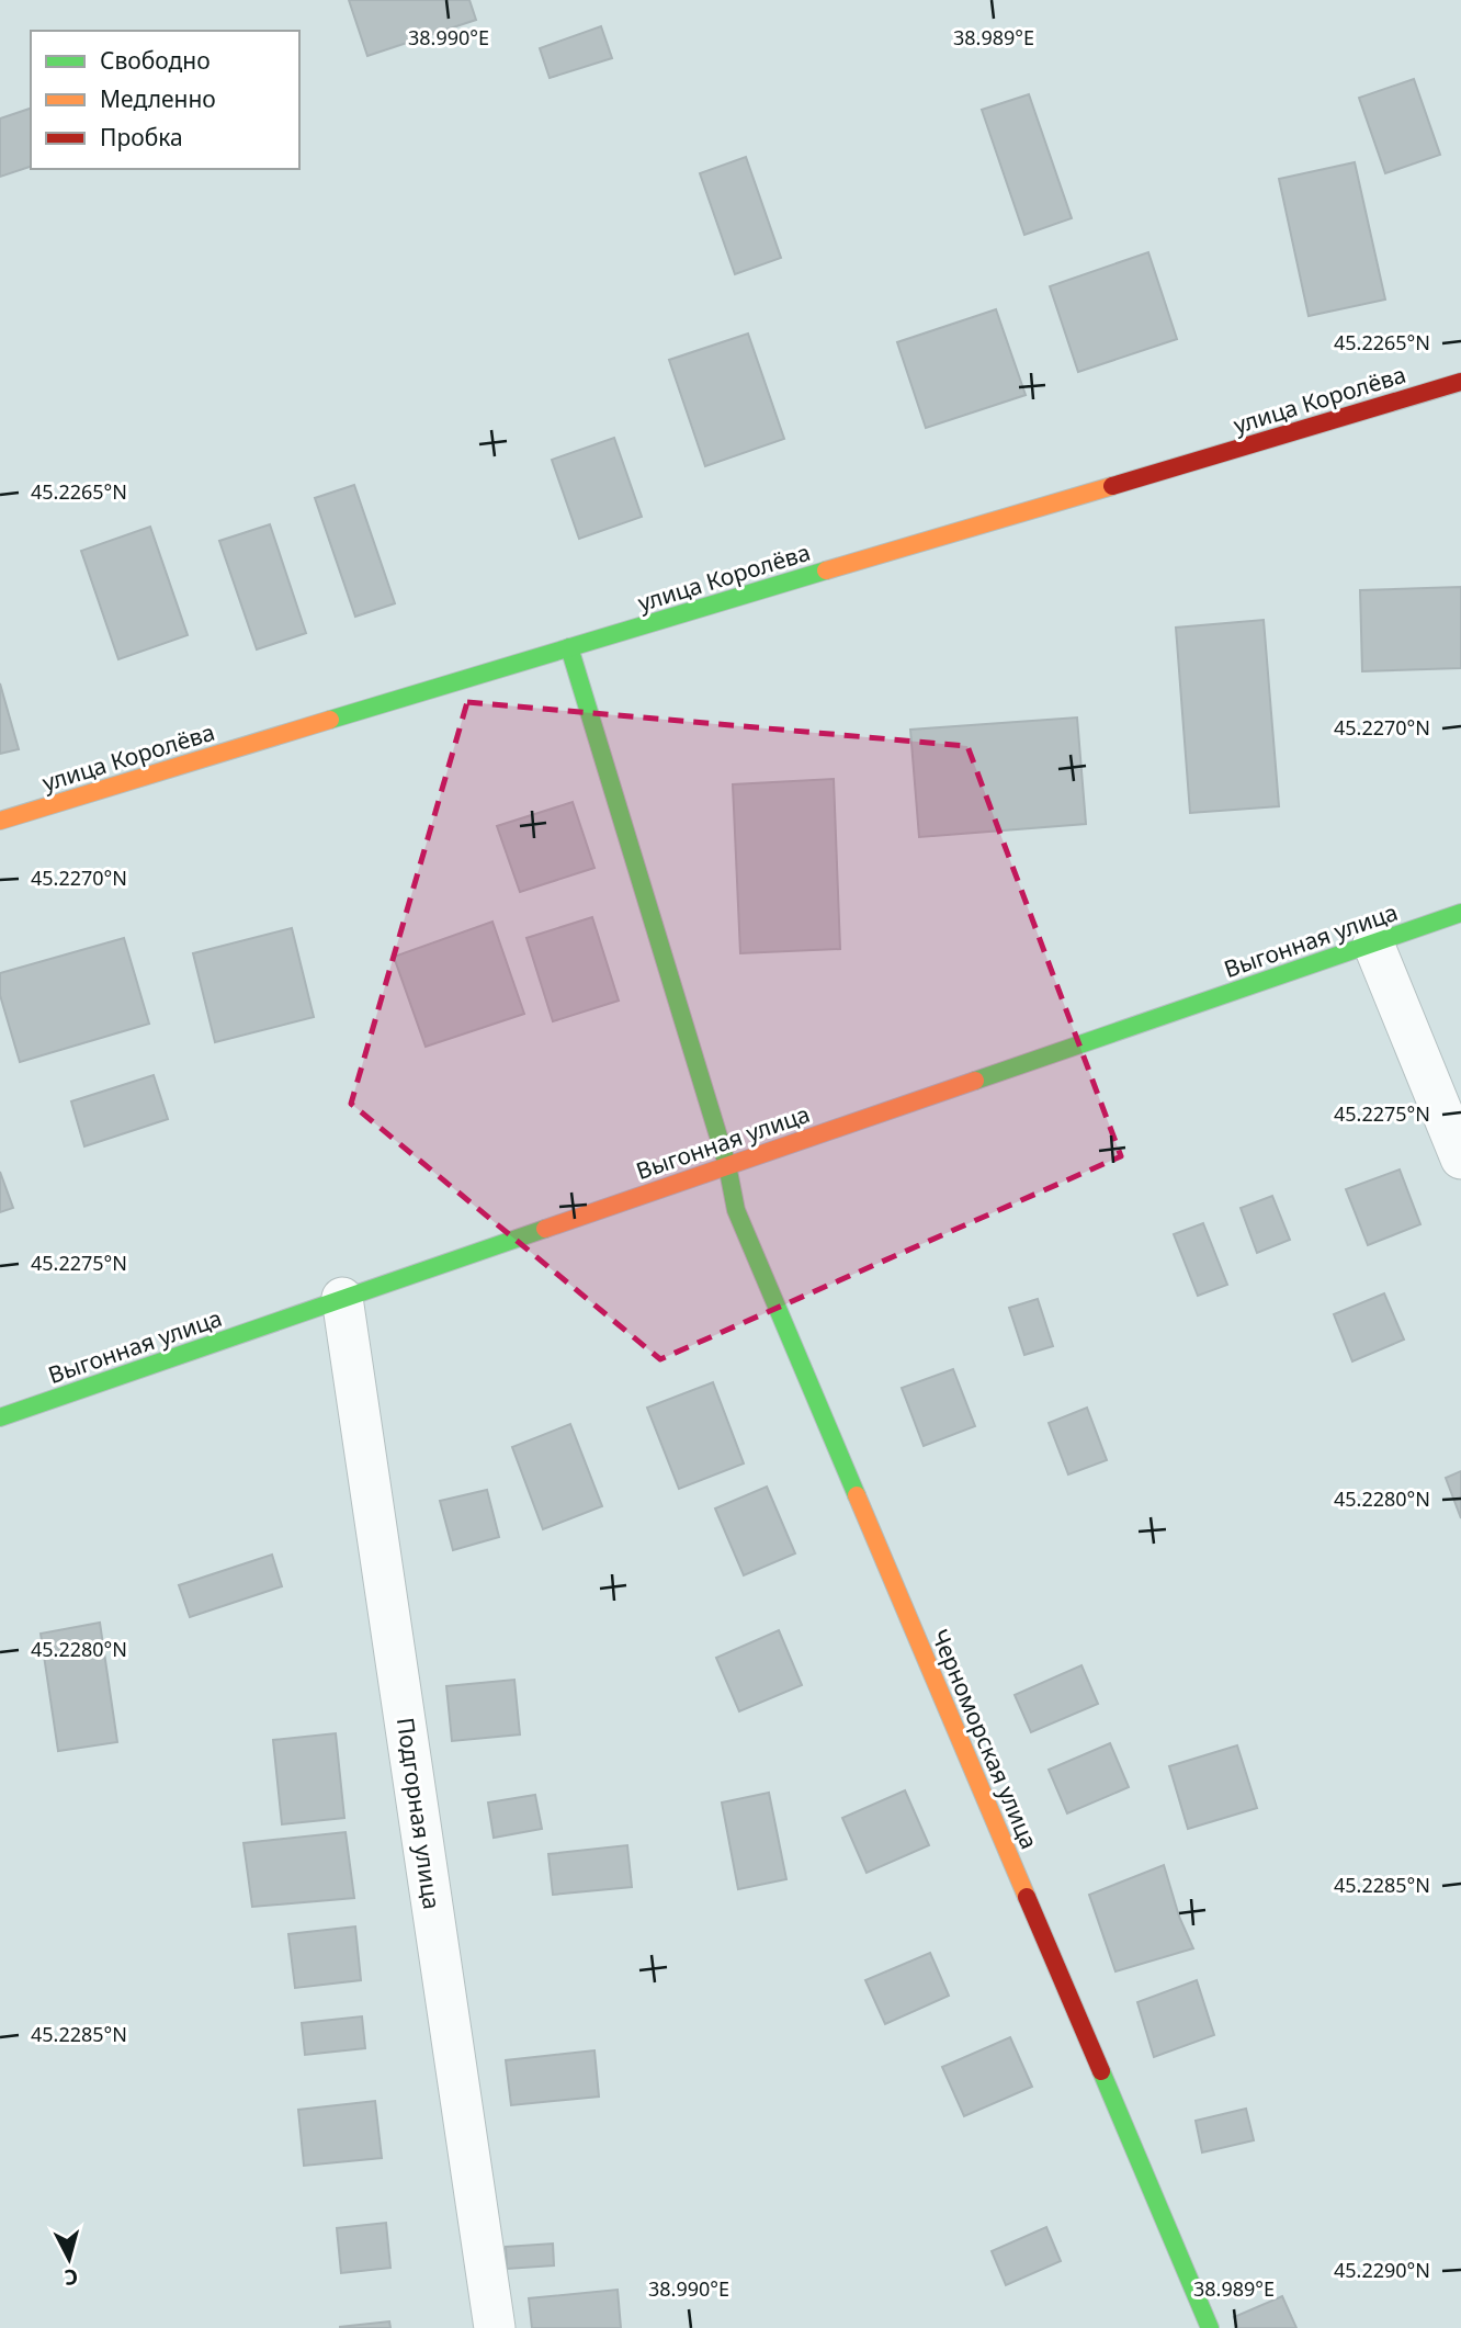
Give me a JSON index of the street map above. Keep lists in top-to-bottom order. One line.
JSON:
{"streets":{"street":["улица Королёва","Выгонная улица","Черноморская улица","Подгорная улица"]},"crossings":[["улица Королёва","Черноморская улица"],["Выгонная улица","Черноморская улица"],["Выгонная улица","Подгорная улица"]],"legend":["Свободно","Медленно","Пробка"],"north":"bottom","coordinates":["38.990°E","38.989°E","45.2265°N","45.2270°N","45.2275°N","45.2280°N","45.2285°N","45.2290°N"]}
